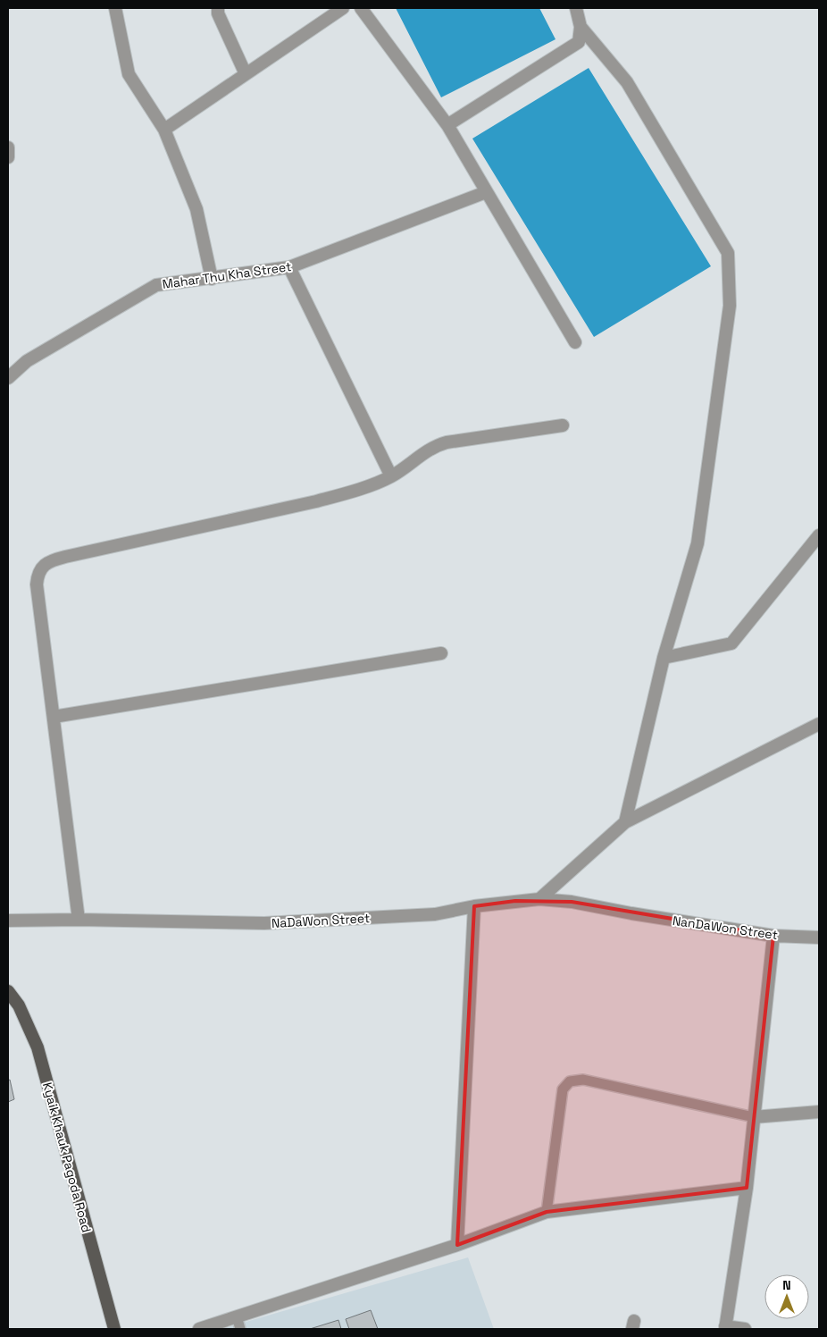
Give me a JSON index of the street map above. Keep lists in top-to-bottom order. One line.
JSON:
{"streets":{"main road":["Kyaik Khauk Pagoda Road"],"street":["Mahar Thu Kha Street","NaDaWon Street","NanDaWon Street"]},"crossings":[["NaDaWon Street","NanDaWon Street"]],"north":"top"}
